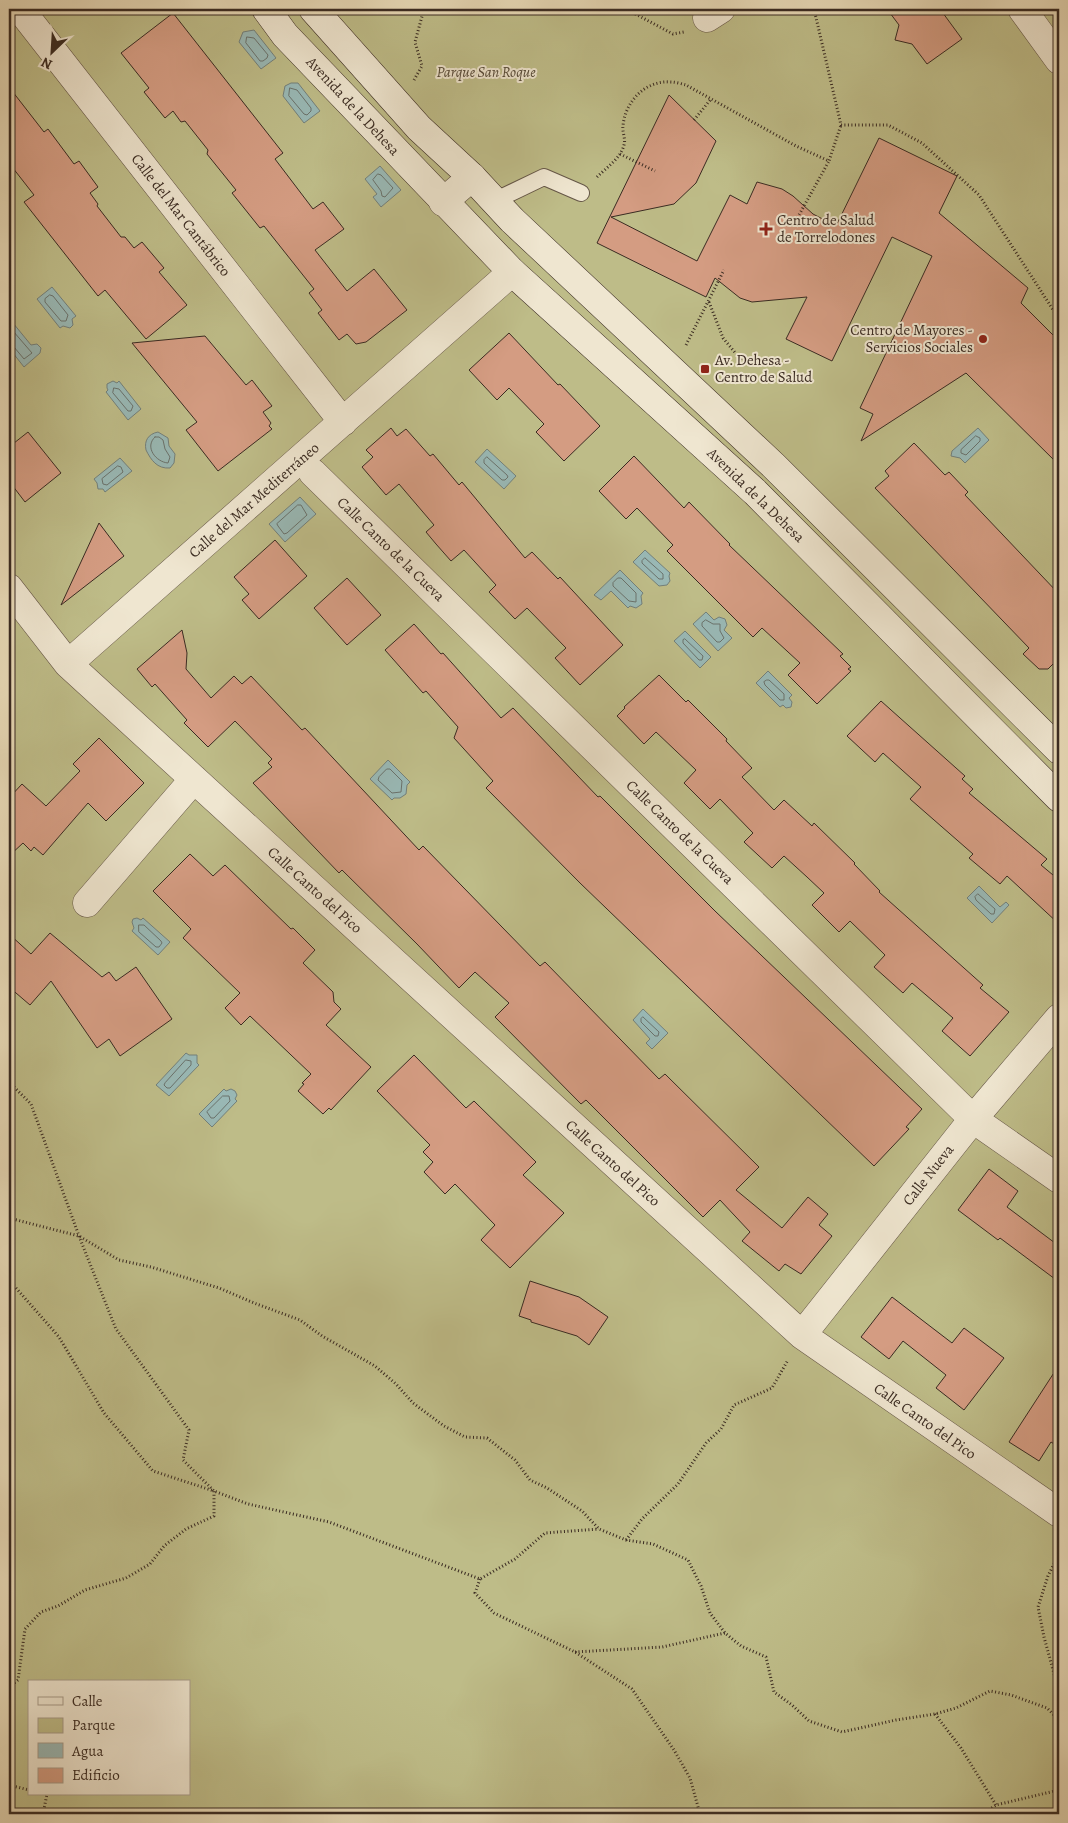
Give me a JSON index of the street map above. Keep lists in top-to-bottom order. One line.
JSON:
{"streets":{"street":["Avenida de la Dehesa","Calle del Mar Cantábrico","Calle del Mar Mediterráneo","Calle Canto de la Cueva","Calle Canto del Pico","Calle Nueva"]},"crossings":[["Avenida de la Dehesa","Calle del Mar Mediterráneo"],["Calle del Mar Cantábrico","Calle del Mar Mediterráneo"],["Calle del Mar Mediterráneo","Calle Canto del Pico"],["Calle Canto de la Cueva","Calle Nueva"],["Calle Canto del Pico","Calle Nueva"]],"parks":["Parque San Roque"],"places":{"health":["Centro de Salud de Torrelodones"],"other":["Centro de Mayores - Servicios Sociales"],"transit":["Av. Dehesa - Centro de Salud"]},"legend":["Calle","Parque","Agua","Edificio"],"north":"bottom left"}
